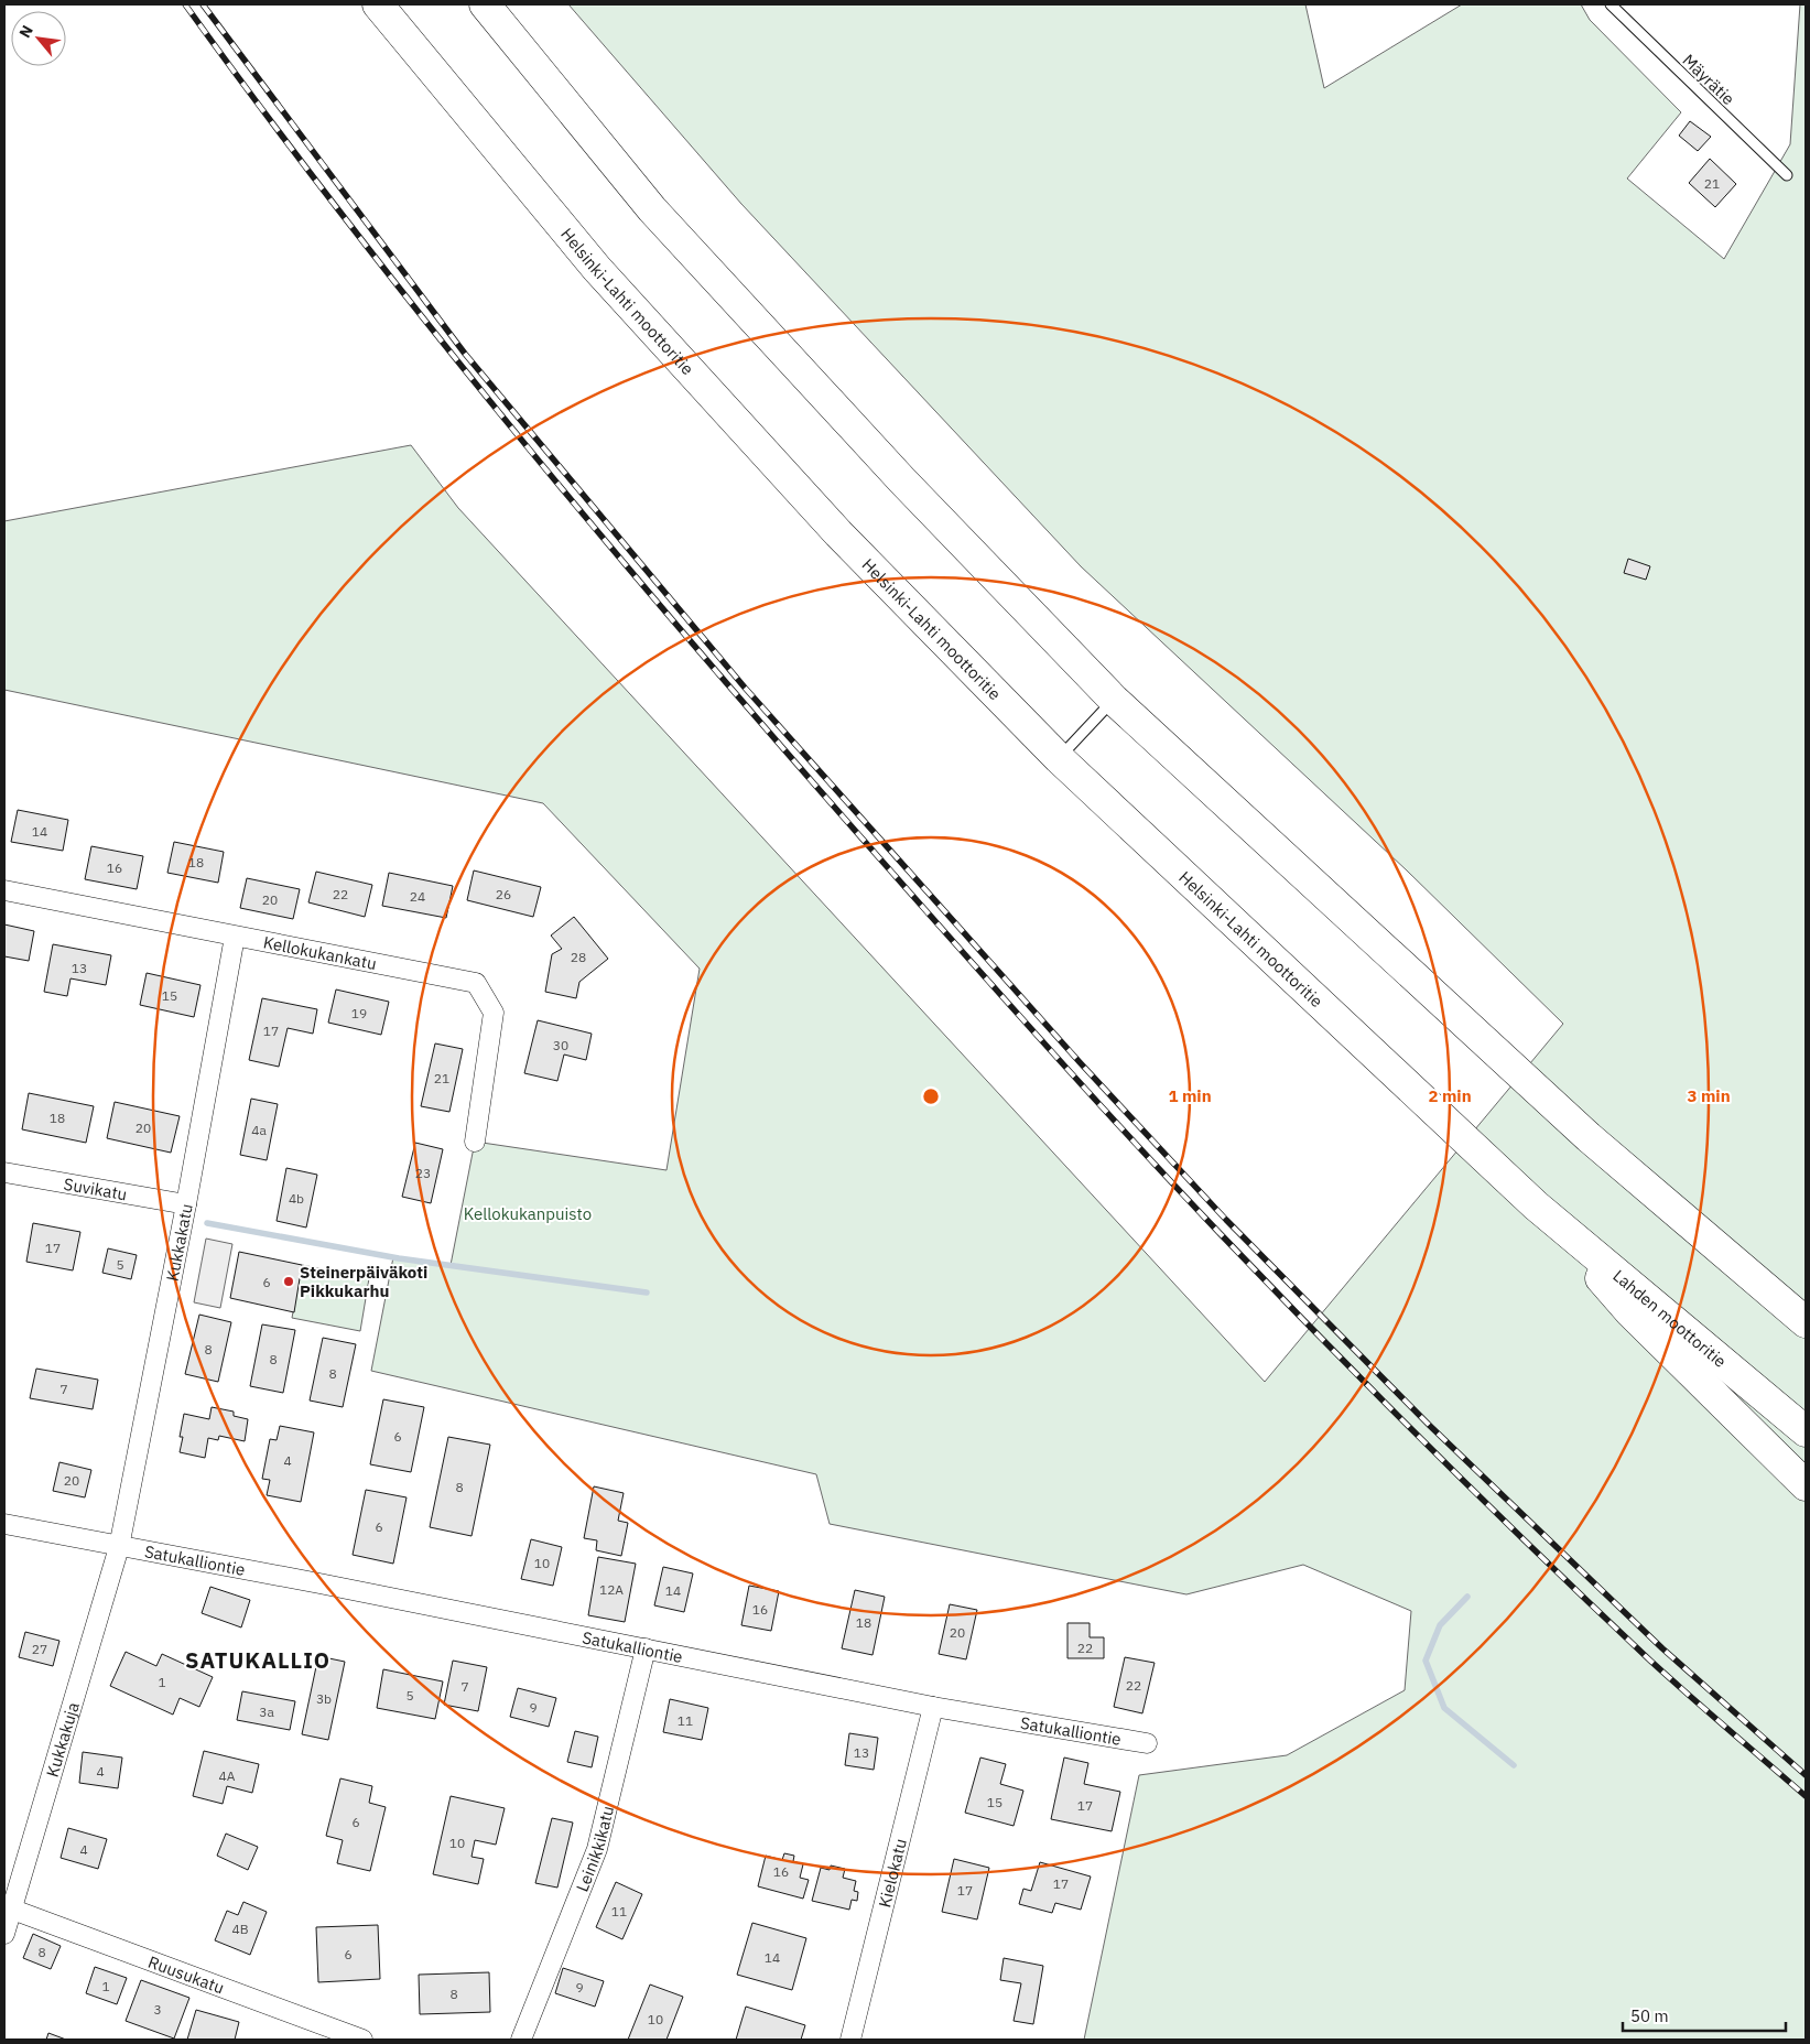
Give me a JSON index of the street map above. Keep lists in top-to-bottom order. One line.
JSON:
{"streets":{"highway":["Helsinki-Lahti moottoritie","Lahden moottoritie"],"street":["Kellokukankatu","Suvikatu","Kukkakatu","Satukalliontie","Kukkakuja","Leinikkikatu","Kielokatu","Ruusukatu"],"lane":["Mäyrätie"]},"crossings":[["Helsinki-Lahti moottoritie","Lahden moottoritie"],["Kellokukankatu","Kukkakatu"],["Suvikatu","Kukkakatu"],["Kukkakatu","Satukalliontie"],["Kukkakatu","Kukkakuja"],["Satukalliontie","Kukkakuja"],["Satukalliontie","Leinikkikatu"],["Satukalliontie","Kielokatu"],["Kukkakuja","Ruusukatu"]],"districts":["SATUKALLIO"],"parks":["Kellokukanpuisto"],"places":["Steinerpäiväkoti Pikkukarhu"],"house_numbers":["21","14","18","16","22","26","24","20","28","13","15","19","17","30","21","18","20","4a","23","4b","17","5","6","8","8","8","7","6","4","20","8","6","10","12A","14","16","18","20","22","27","1","22","7","5","3b","9","3a","11","13","4","4A","15","17","6","10","4","16","17","17","11","4B","8","6","14","1","9","8","3","10"],"scale_bar":"50 m","north":"top left","rings":["1 min","2 min","3 min"]}
